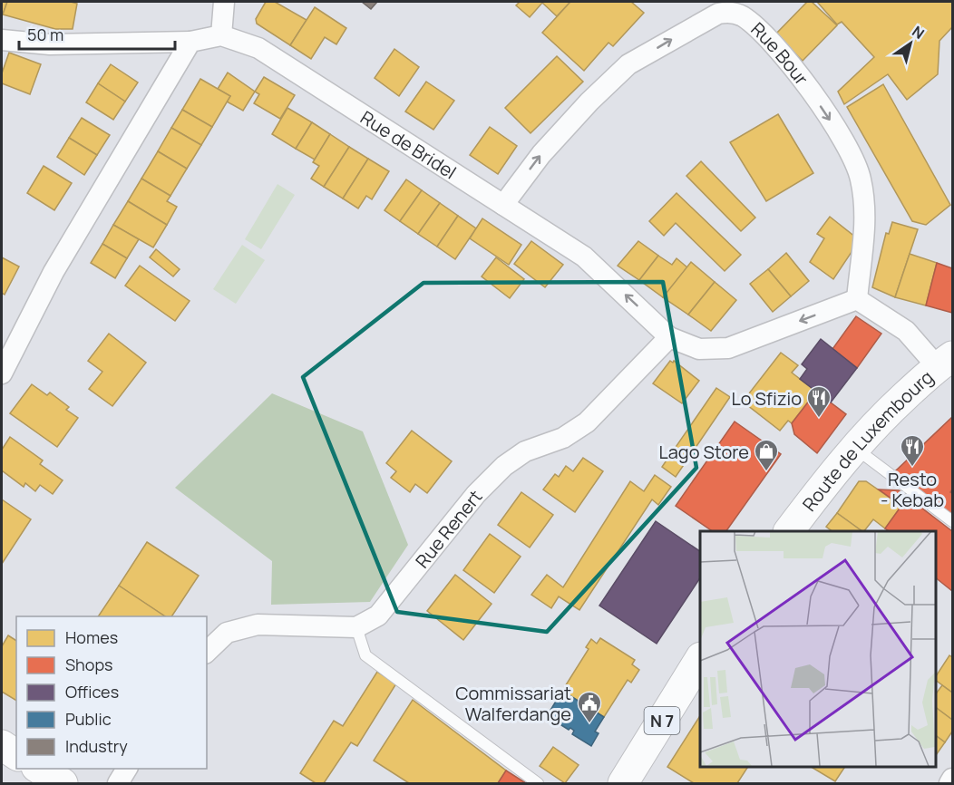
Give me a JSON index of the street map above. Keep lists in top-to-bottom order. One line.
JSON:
{"streets":{"main road":["Route de Luxembourg","N 7"],"street":["Rue Bour","Rue de Bridel","Rue Renert"]},"crossings":[["Rue Bour","Rue de Bridel"],["Rue de Bridel","Rue Renert"]],"one_way":["Rue de Bridel"],"places":{"restaurant":["Lo Sfizio","Resto - Kebab"],"shop":["Lago Store"],"public building":["Commissariat Walferdange"]},"legend":["Homes","Shops","Offices","Public","Industry"],"scale_bar":"50 m","north":"top right"}
